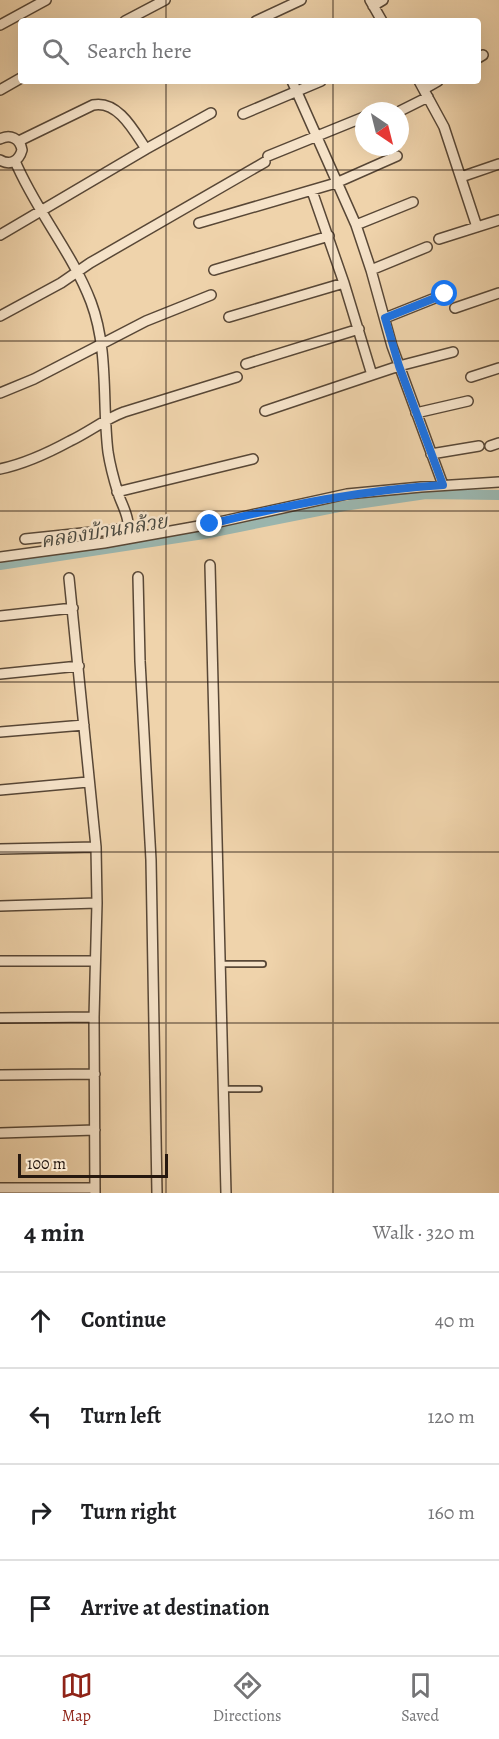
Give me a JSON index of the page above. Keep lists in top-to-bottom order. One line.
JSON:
{"water":["คลองบ้านกล้วย"],"scale_bar":"100 m","north":"bottom right","page":{"search":"Search here","scale":"100 m","heading":["4 min","Walk · 320 m"],"list":[["Continue","40 m"],["Turn left","120 m"],["Turn right","160 m"],"Arrive at destination"],"nav":["Map","Directions","Saved"]}}
